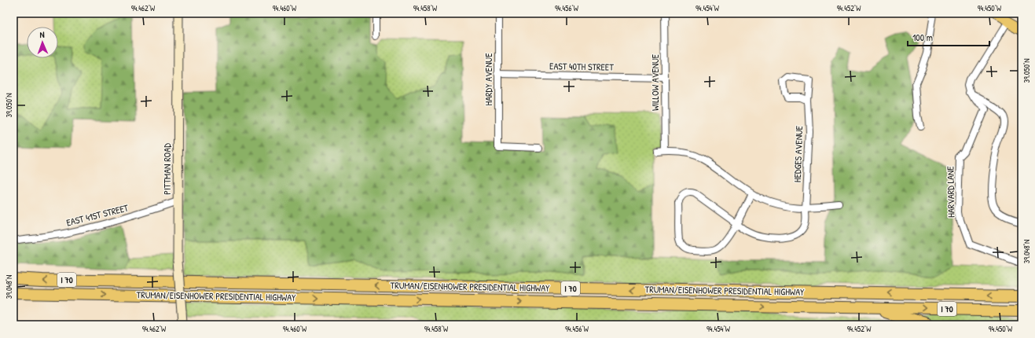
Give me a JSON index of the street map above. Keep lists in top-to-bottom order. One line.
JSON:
{"streets":{"highway":["I 70","TRUMAN/EISENHOWER PRESIDENTIAL HIGHWAY"],"street":["EAST 40TH STREET","HARDY AVENUE","WILLOW AVENUE","HEDGES AVENUE","PITTMAN ROAD","HARVARD LANE","EAST 41ST STREET"]},"crossings":[["EAST 40TH STREET","HARDY AVENUE"],["EAST 40TH STREET","WILLOW AVENUE"],["PITTMAN ROAD","EAST 41ST STREET"]],"scale_bar":"100 m","north":"top","coordinates":["94.462°W","94.460°W","94.458°W","94.456°W","94.454°W","94.452°W","94.450°W","39.050°N","39.048°N"]}
